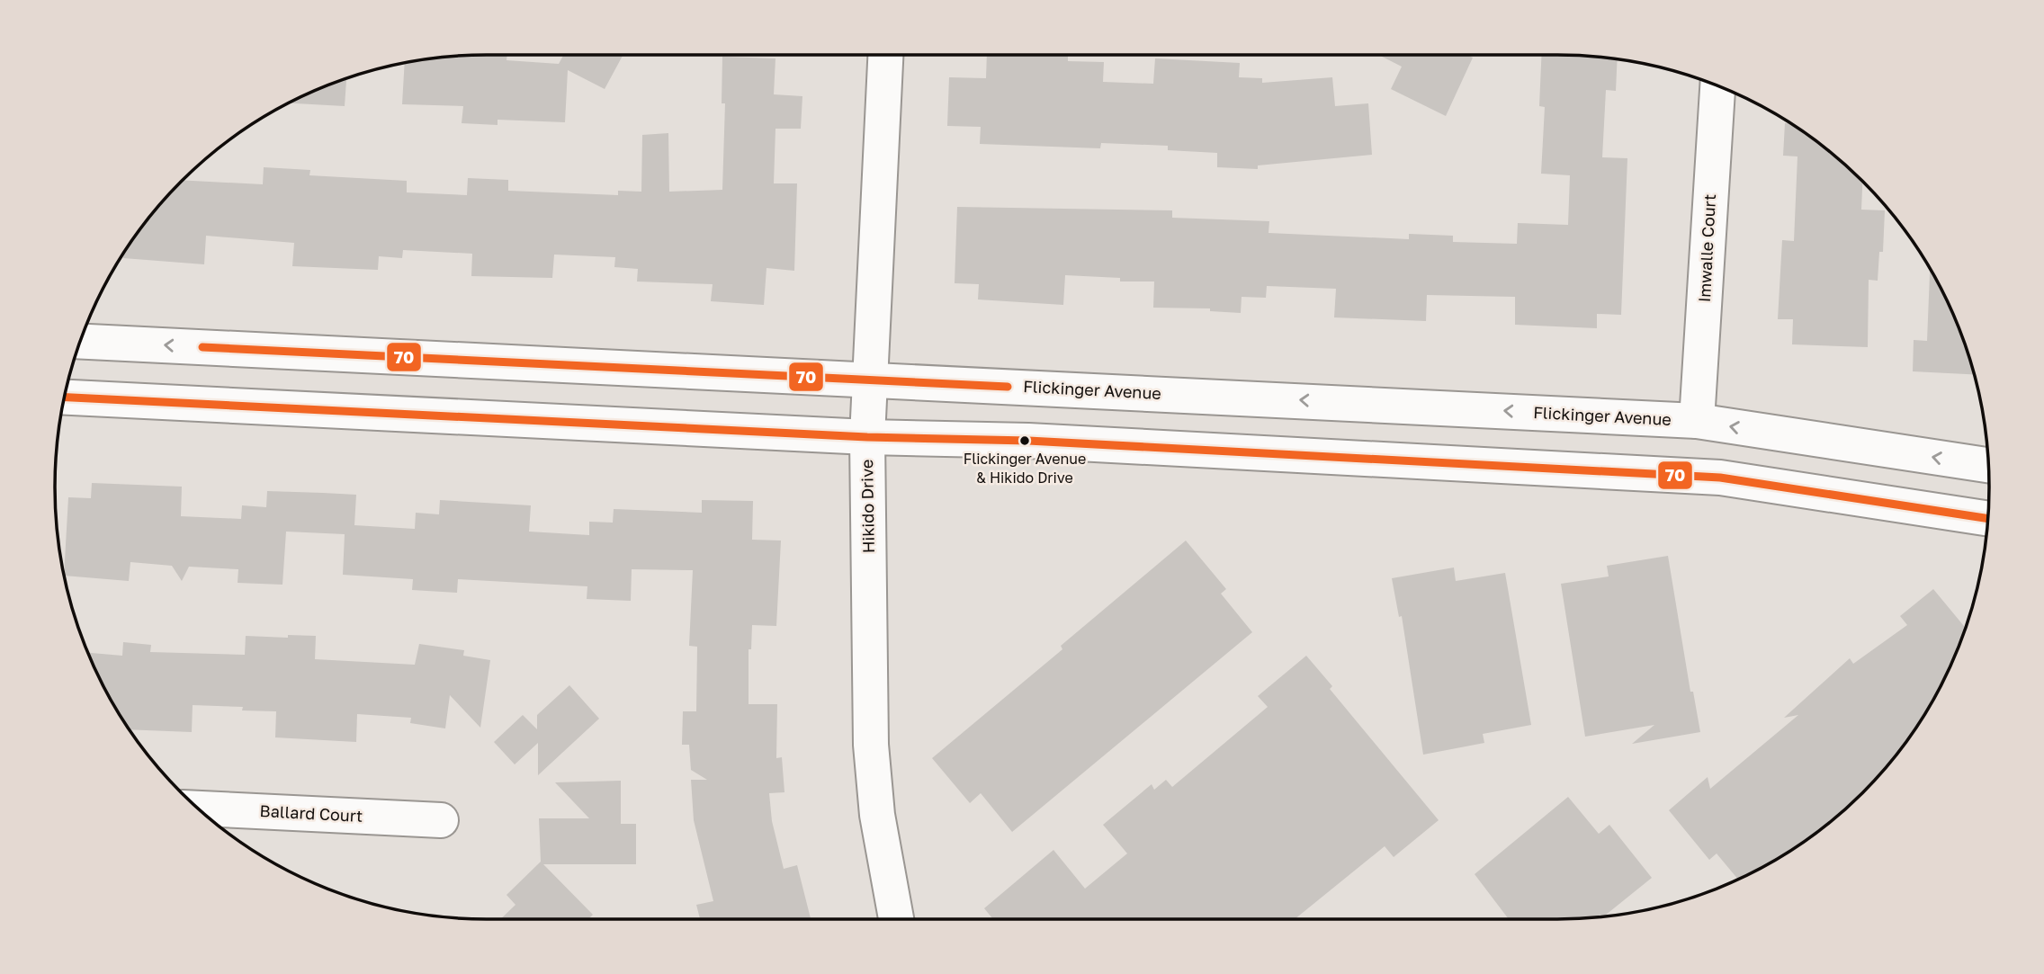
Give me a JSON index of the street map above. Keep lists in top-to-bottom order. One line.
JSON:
{"streets":{"main road":["Imwalle Court","Flickinger Avenue","Hikido Drive","Ballard Court"]},"crossings":[["Imwalle Court","Flickinger Avenue"],["Flickinger Avenue","Hikido Drive"]],"places":["Flickinger Avenue & Hikido Drive"],"lines":["transit line 70"]}
